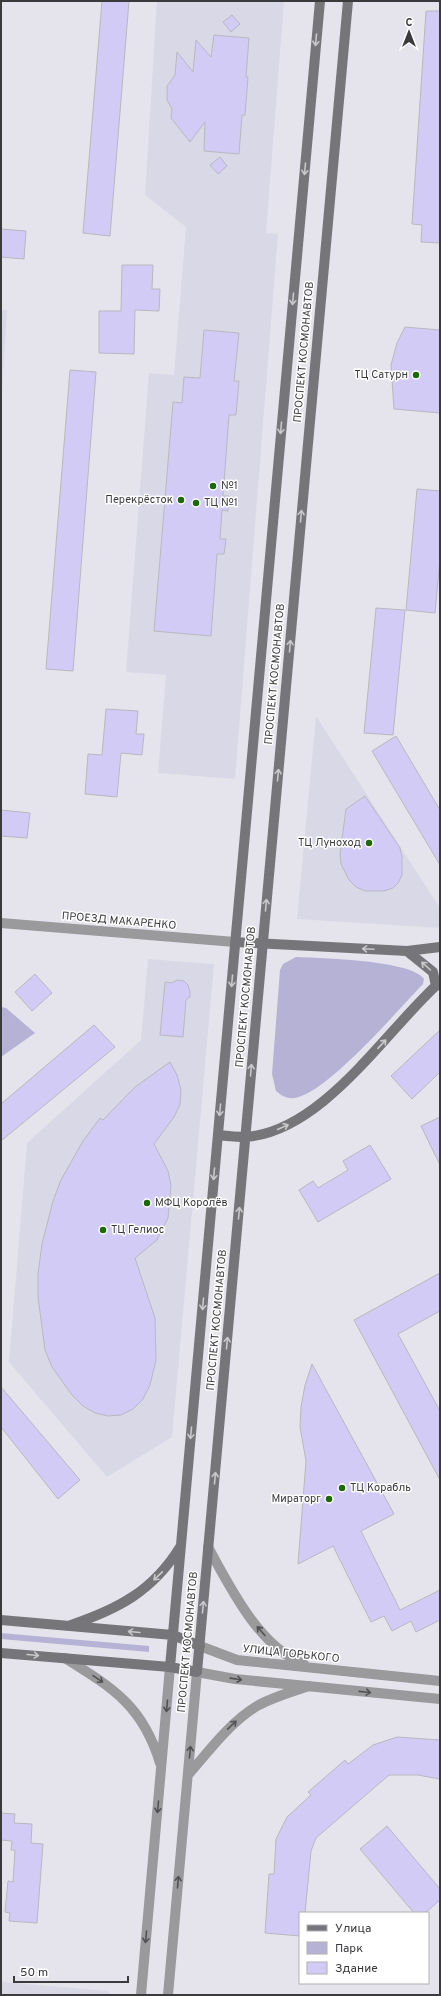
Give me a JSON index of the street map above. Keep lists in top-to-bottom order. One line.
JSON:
{"streets":{"main road":["ПРОСПЕКТ КОСМОНАВТОВ","УЛИЦА ГОРЬКОГО"],"street":["ПРОЕЗД МАКАРЕНКО"]},"crossings":[["ПРОСПЕКТ КОСМОНАВТОВ","ПРОЕЗД МАКАРЕНКО"],["ПРОСПЕКТ КОСМОНАВТОВ","УЛИЦА ГОРЬКОГО"]],"places":["ТЦ Сатурн","№1","Перекрёсток","ТЦ №1","ТЦ Луноход","МФЦ Королёв","ТЦ Гелиос","ТЦ Корабль","Мираторг"],"legend":["Улица","Парк","Здание"],"scale_bar":"50 m","north":"top"}
